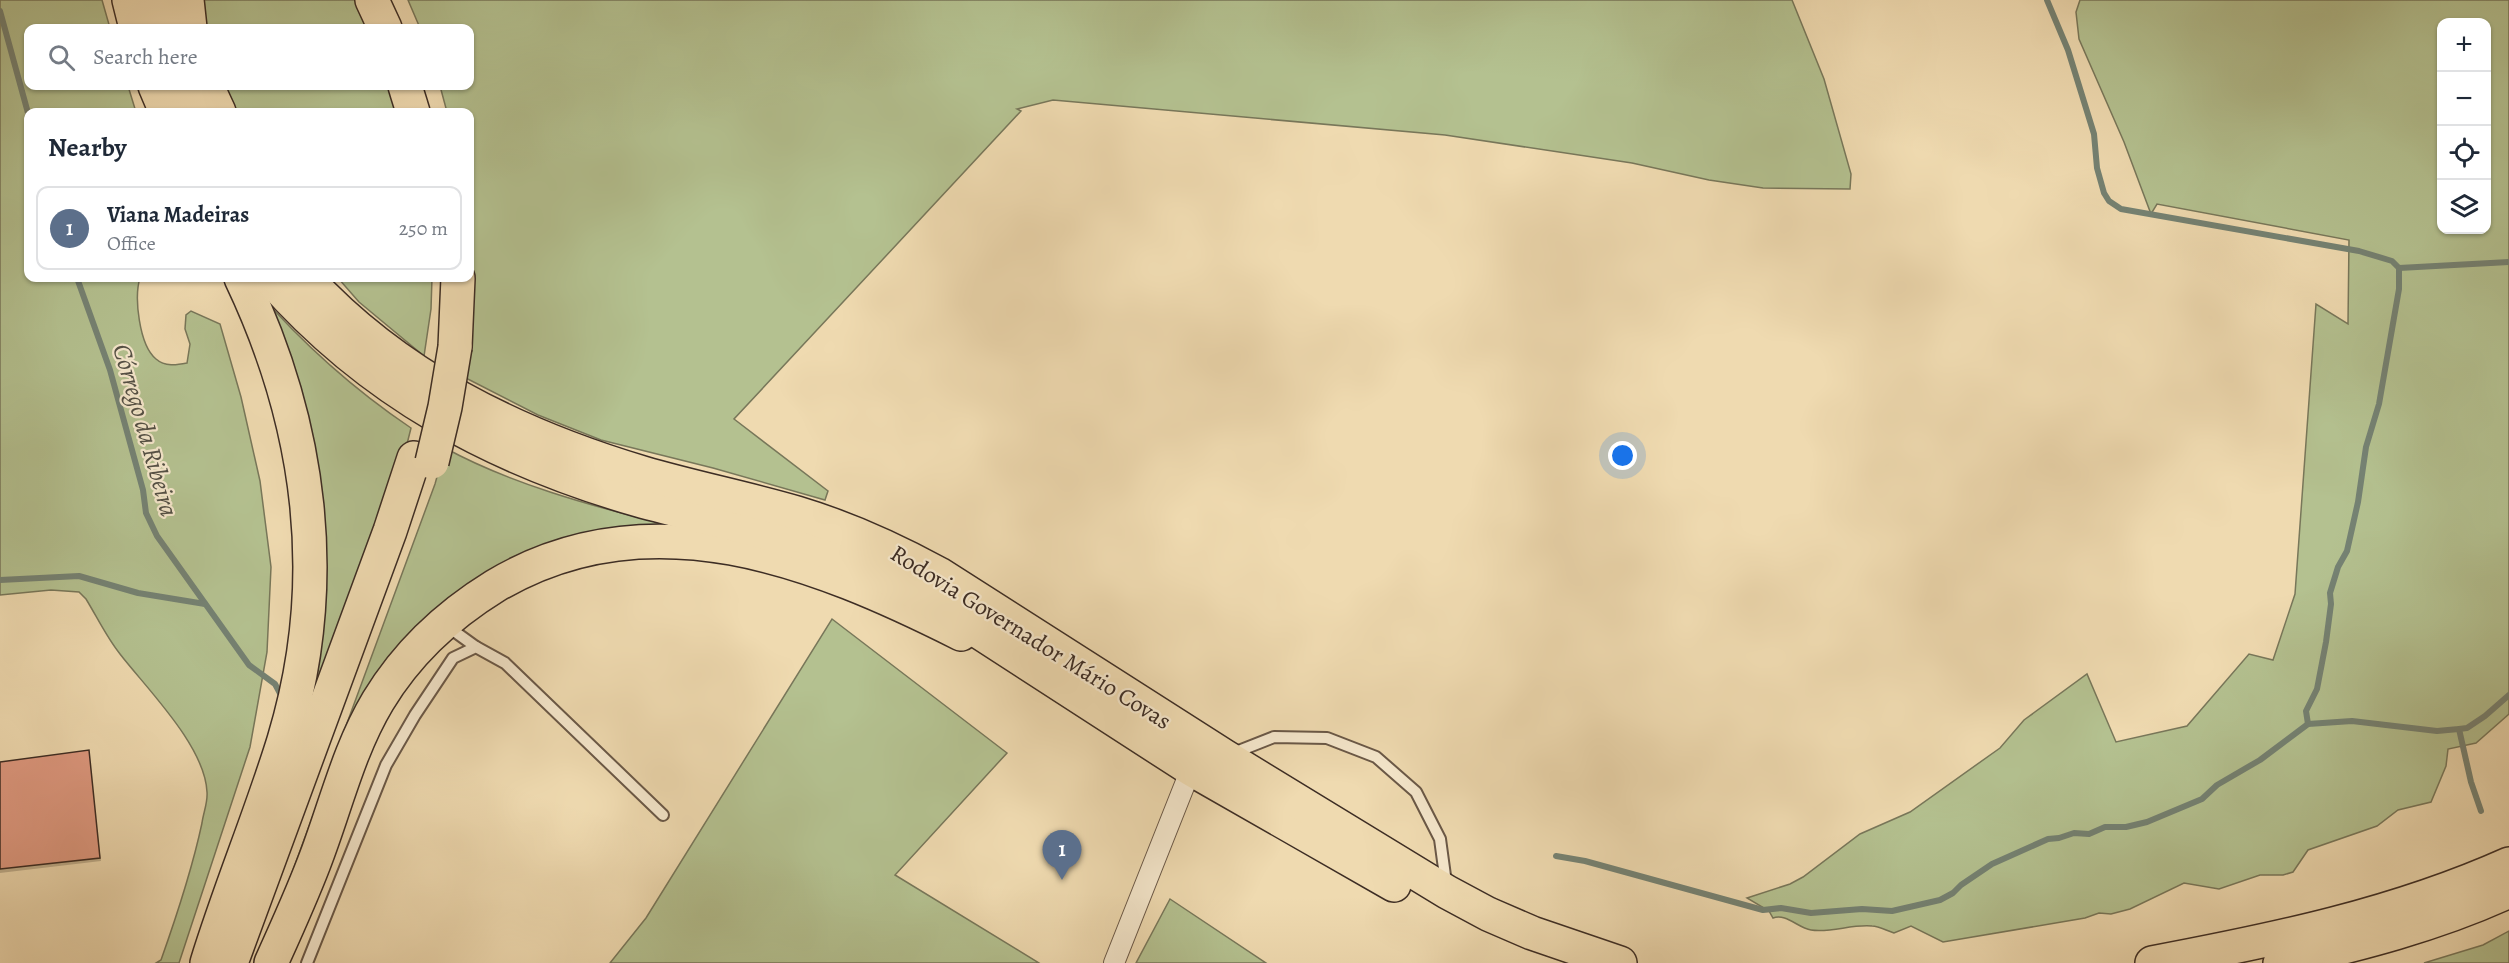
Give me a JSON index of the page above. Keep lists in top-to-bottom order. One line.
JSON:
{"streets":{"highway":["Rodovia Governador Mário Covas"]},"water":["Córrego da Ribeira"],"page":{"map_buttons":["+","−"],"search":"Search here","heading":"Nearby","list":[{"mark":"1","name":"Viana Madeiras","note":"Office","value":"250 m"}],"pins":"1"}}
